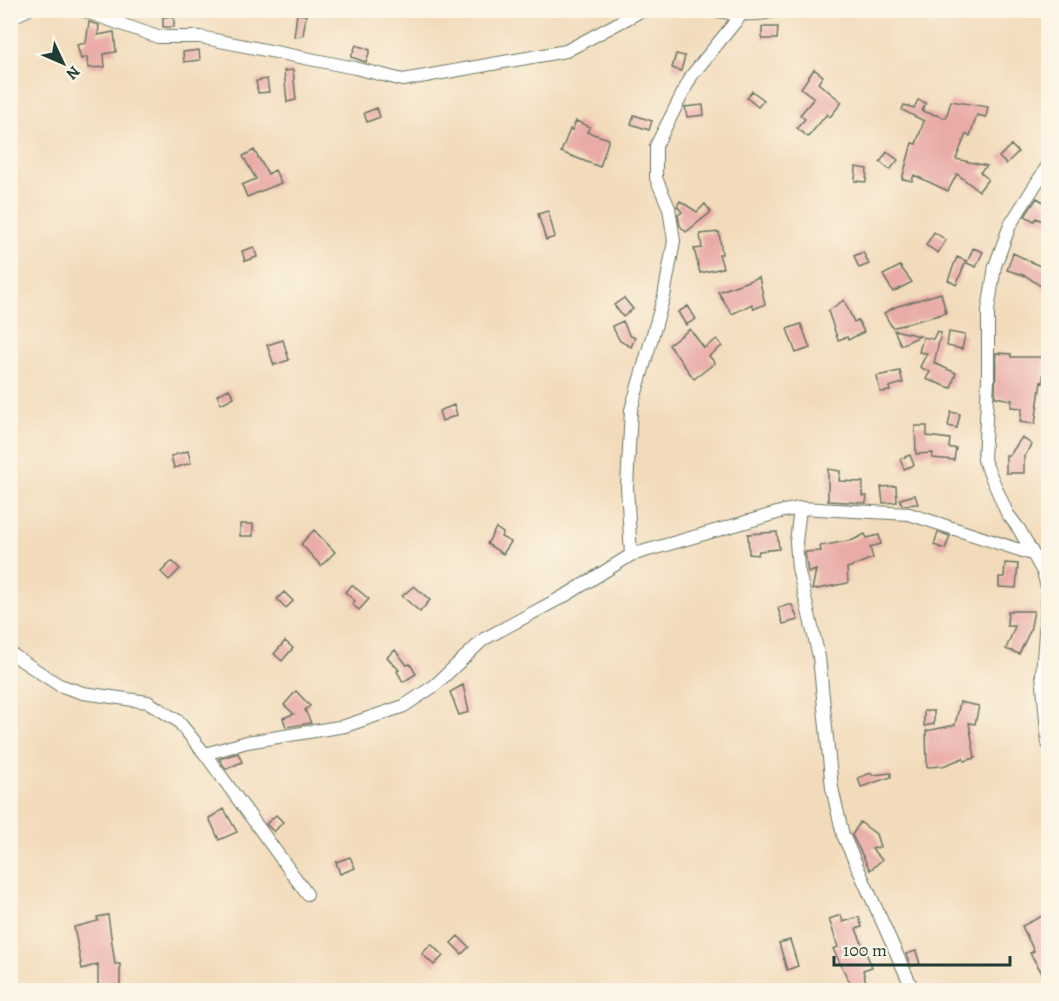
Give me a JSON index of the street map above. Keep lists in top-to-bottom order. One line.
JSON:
{"scale_bar":"100 m","north":"bottom right"}
